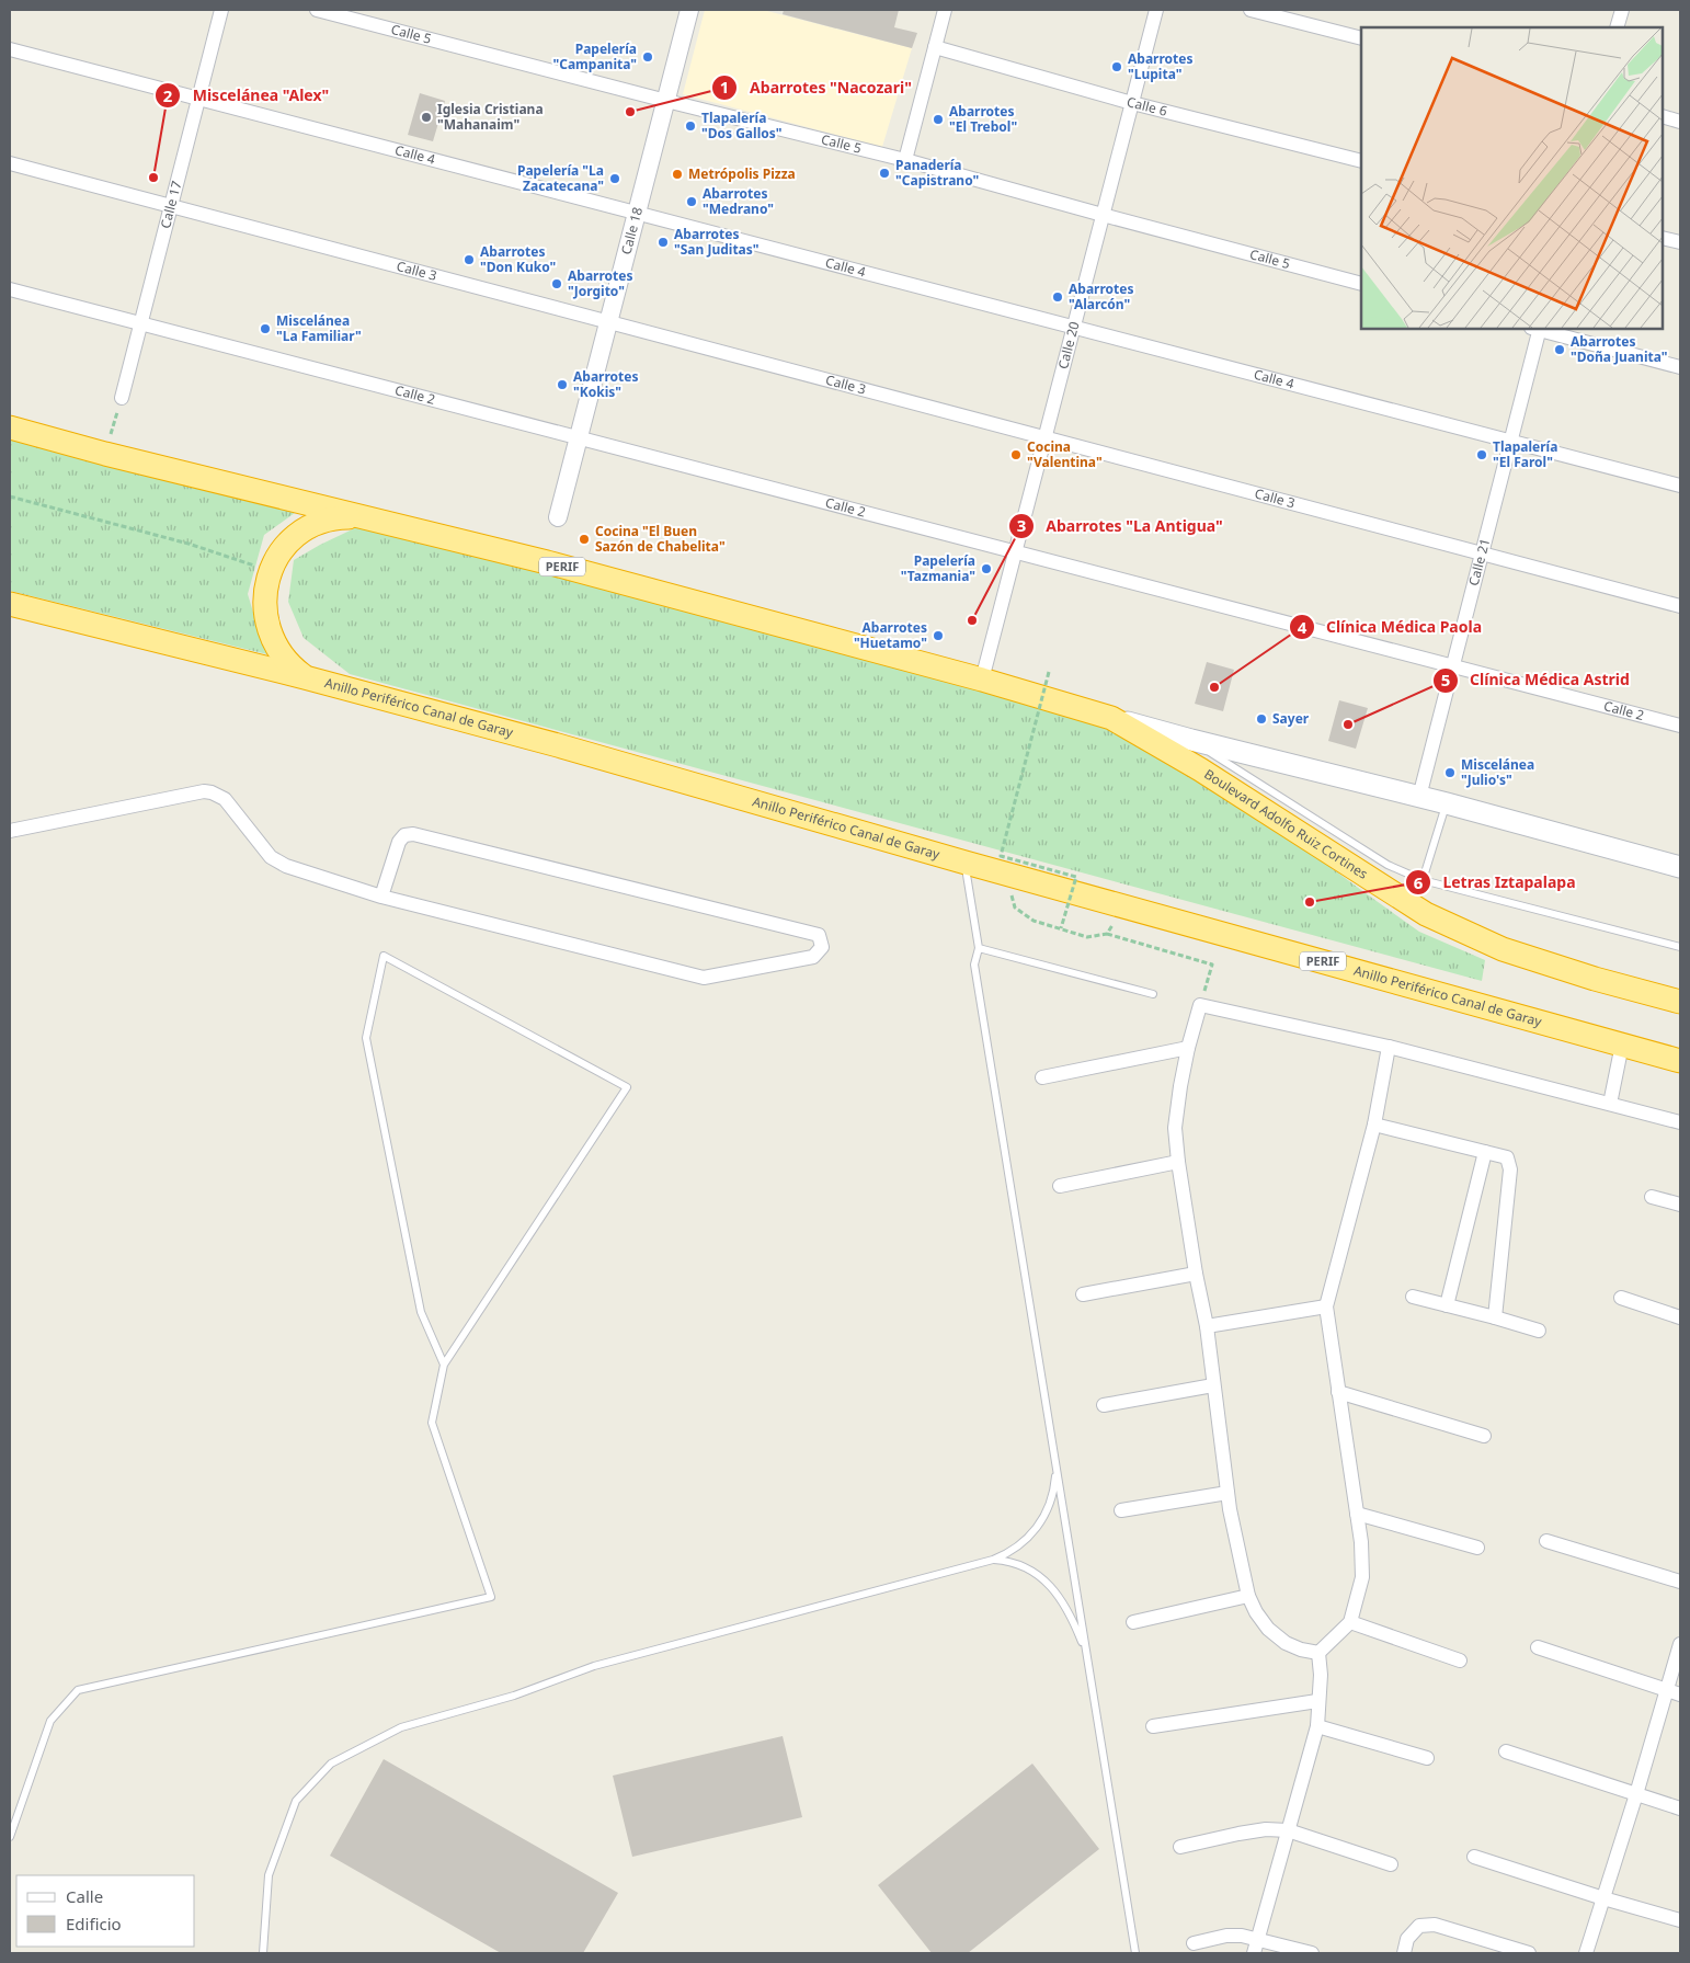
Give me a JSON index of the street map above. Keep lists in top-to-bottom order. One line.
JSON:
{"streets":{"highway":["PERIF","Anillo Periférico Canal de Garay","Boulevard Adolfo Ruiz Cortines"],"street":["Calle 5","Calle 6","Calle 4","Calle 17","Calle 18","Calle 3","Calle 20","Calle 2","Calle 21"]},"crossings":[["Calle 5","Calle 18"],["Calle 5","Calle 20"],["Calle 6","Calle 20"],["Calle 4","Calle 17"],["Calle 4","Calle 18"],["Calle 4","Calle 20"],["Calle 4","Calle 21"],["Calle 17","Calle 3"],["Calle 17","Calle 2"],["Calle 18","Calle 3"],["Calle 18","Calle 2"],["Calle 3","Calle 20"],["Calle 3","Calle 21"],["Calle 20","Calle 2"],["Calle 20","PERIF"],["Calle 2","Calle 21"],["Calle 21","PERIF"],["PERIF","Boulevard Adolfo Ruiz Cortines"]],"places":["Papelería \"Campanita\"","Abarrotes \"Lupita\"","Abarrotes \"Nacozari\"","Iglesia Cristiana \"Mahanaim\"","Abarrotes \"El Trebol\"","Tlapalería \"Dos Gallos\"","Panadería \"Capistrano\"","Metrópolis Pizza","Miscelánea \"Alex\"","Papelería \"La Zacatecana\"","Abarrotes \"Medrano\"","Abarrotes \"San Juditas\"","Abarrotes \"Don Kuko\"","Abarrotes \"Jorgito\"","Abarrotes \"Alarcón\"","Miscelánea \"La Familiar\"","Abarrotes \"Doña Juanita\"","Abarrotes \"Kokis\"","Cocina \"Valentina\"","Tlapalería \"El Farol\"","Cocina \"El Buen Sazón de Chabelita\"","Papelería \"Tazmania\"","Abarrotes \"La Antigua\"","Abarrotes \"Huetamo\"","Clínica Médica Paola","Sayer","Clínica Médica Astrid","Miscelánea \"Julio's\"","Letras Iztapalapa"],"legend":["Calle","Edificio"]}
